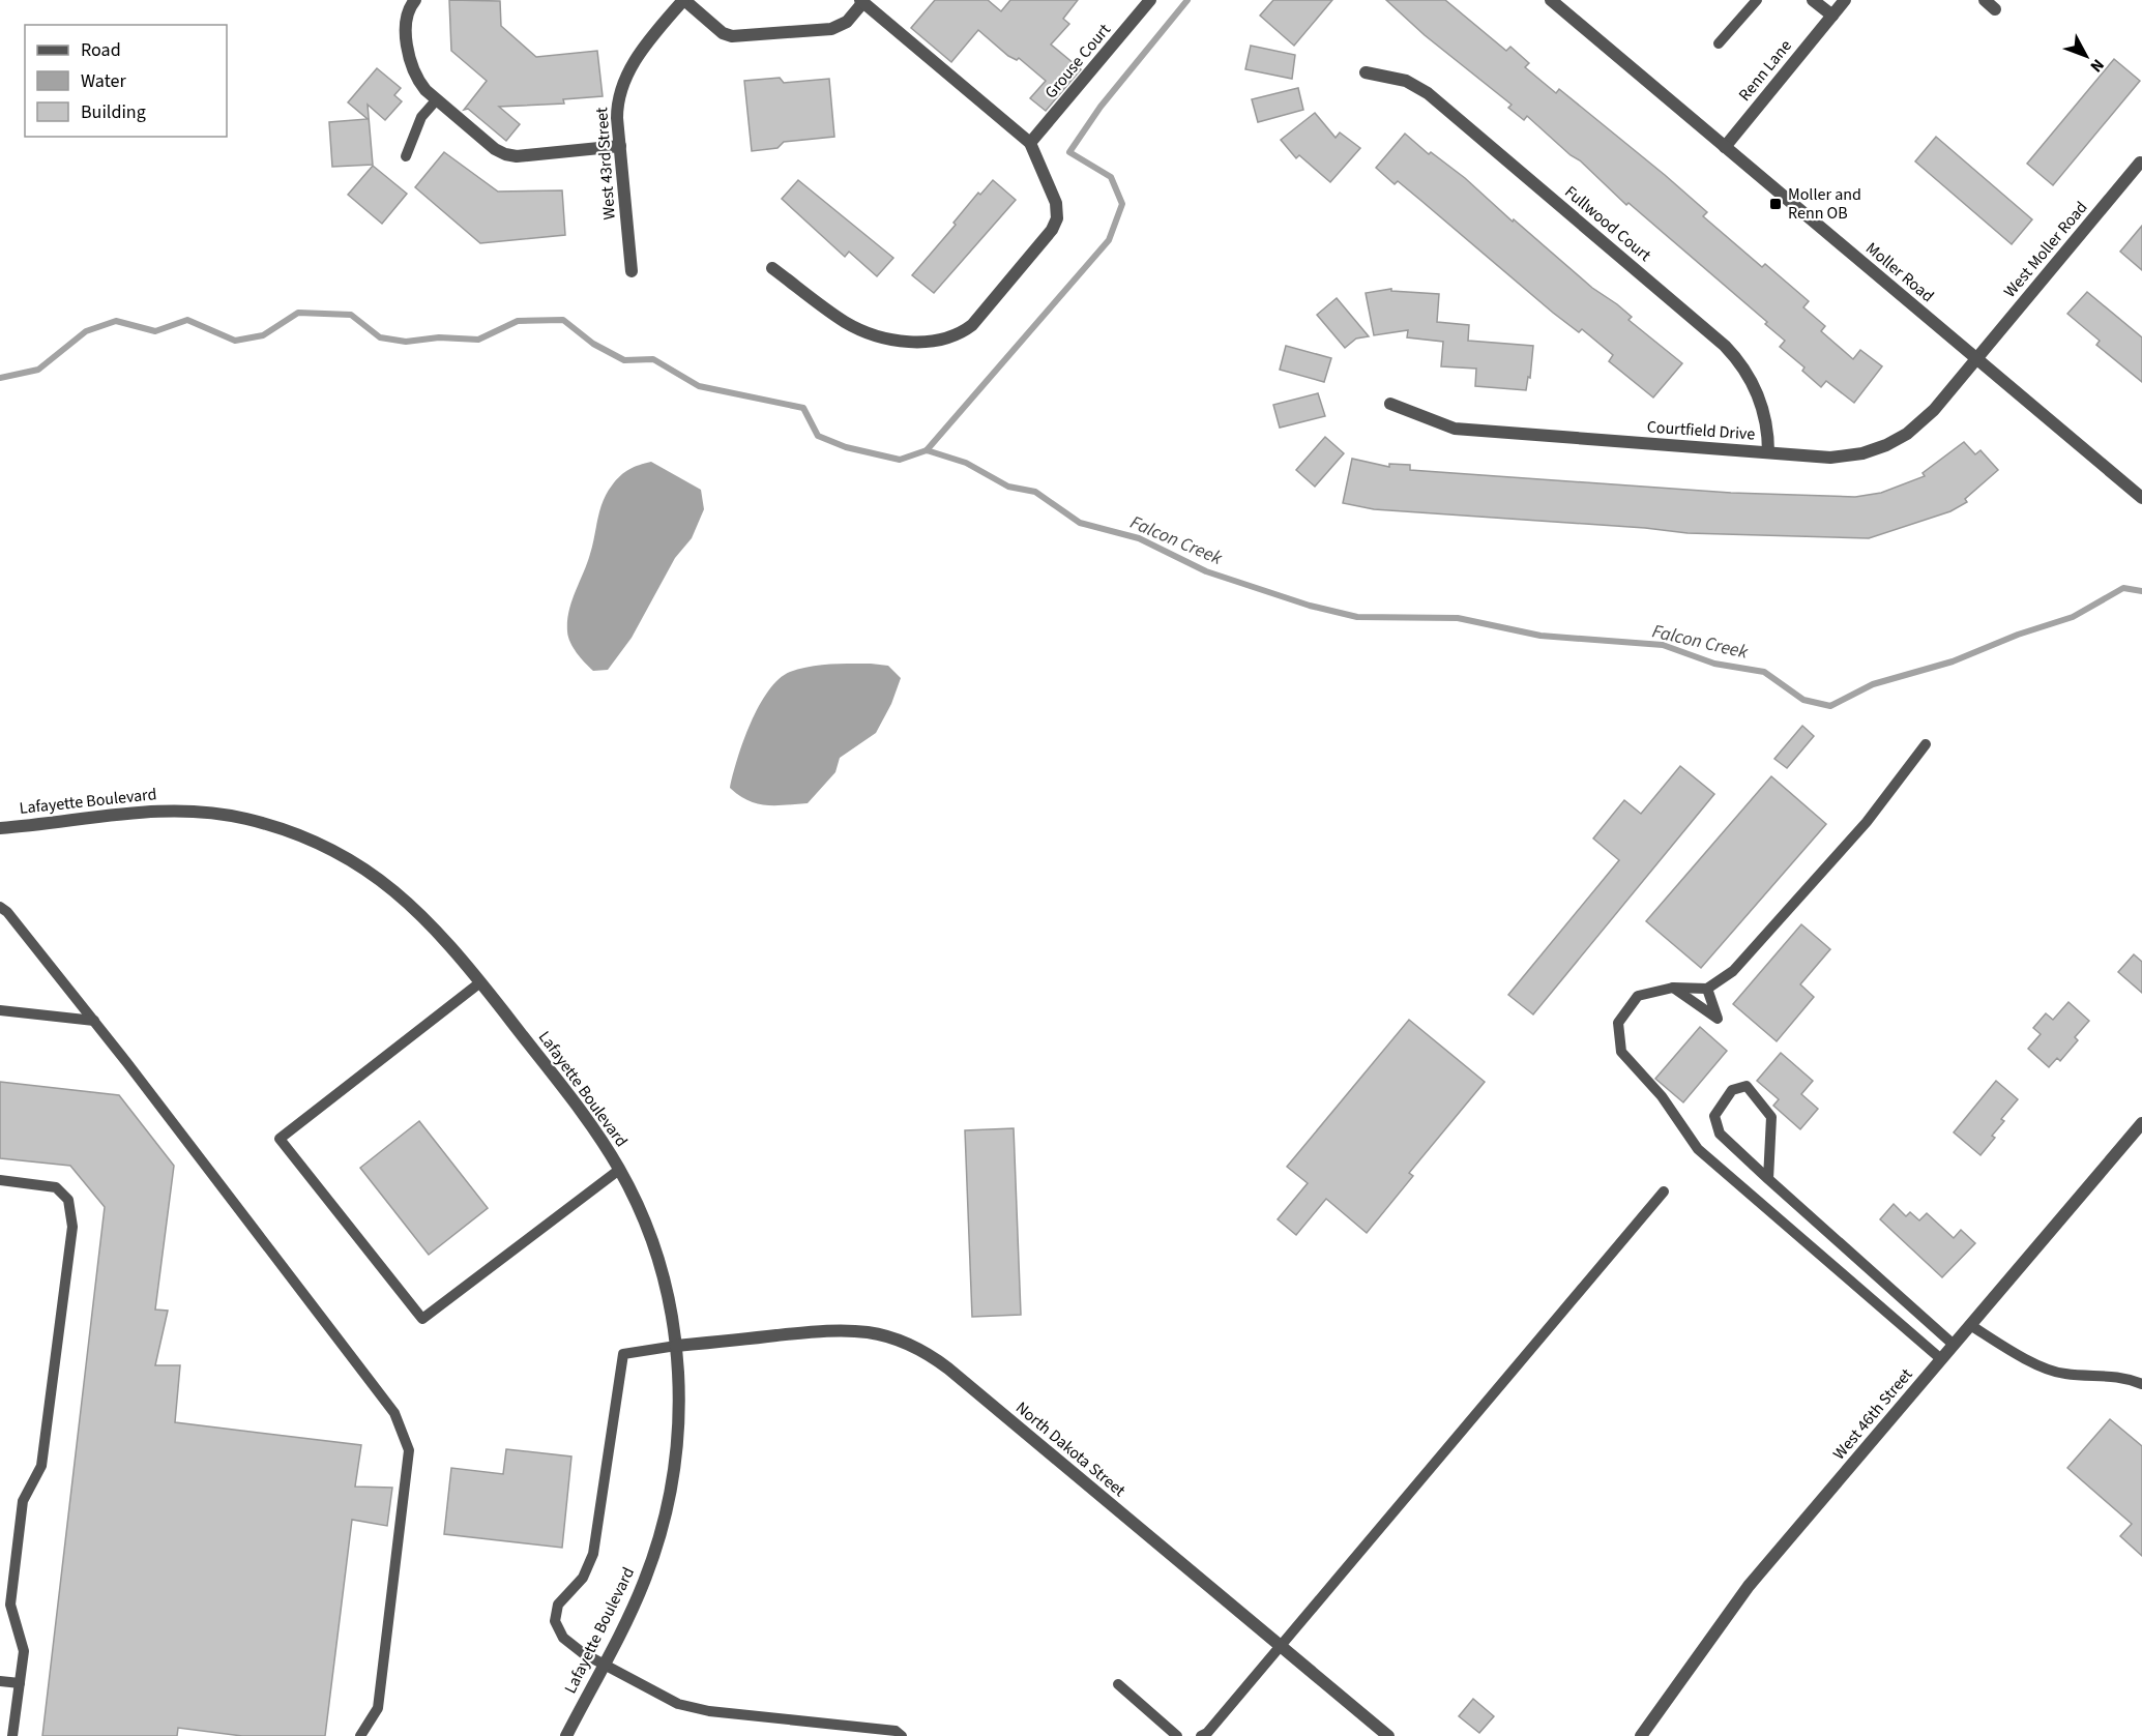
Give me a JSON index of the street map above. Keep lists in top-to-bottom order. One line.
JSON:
{"streets":{"street":["Grouse Court","Renn Lane","West 43rd Street","Fullwood Court","West Moller Road","Moller Road","Courtfield Drive","Lafayette Boulevard","West 46th Street","North Dakota Street"]},"crossings":[["Renn Lane","Moller Road"],["Fullwood Court","Courtfield Drive"],["West Moller Road","Moller Road"],["West Moller Road","Courtfield Drive"],["Moller Road","Courtfield Drive"],["Lafayette Boulevard","North Dakota Street"]],"water":["Falcon Creek"],"places":{"transit":["Moller and Renn OB"]},"legend":["Road","Water","Building"],"north":"bottom right"}
